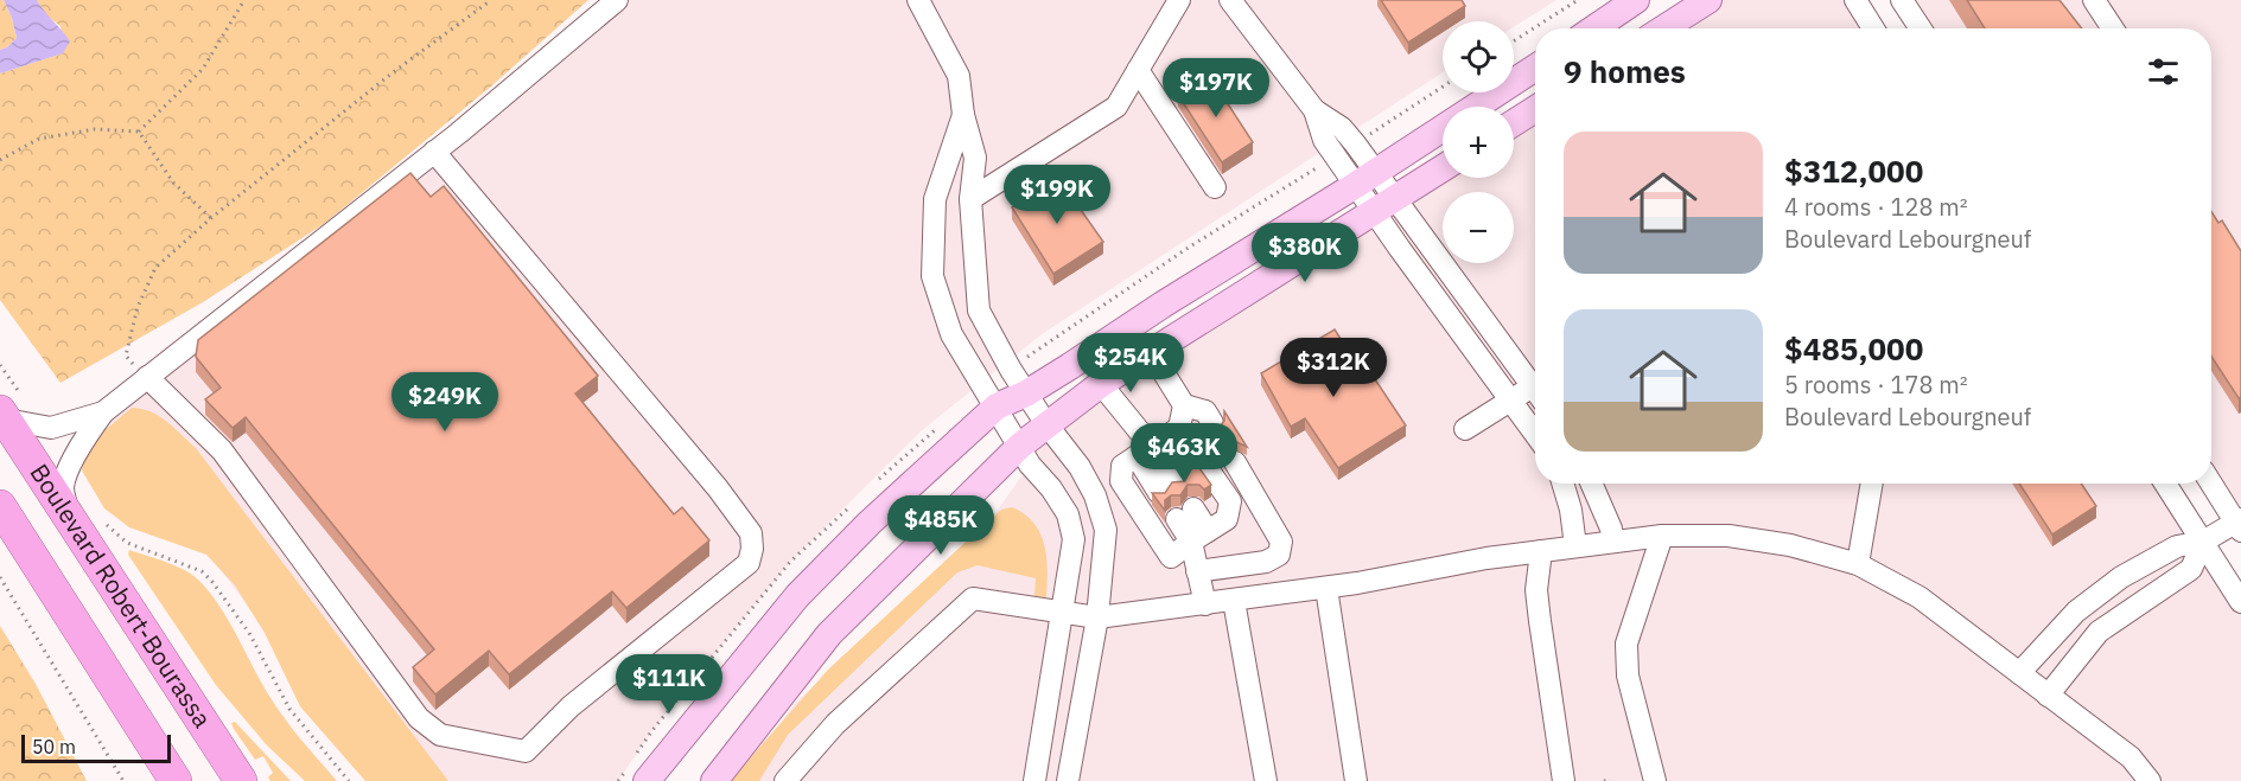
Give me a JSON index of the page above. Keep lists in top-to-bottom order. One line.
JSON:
{"streets":{"highway":["Boulevard Robert-Bourassa"]},"scale_bar":"50 m","page":{"map_buttons":["+","−"],"heading":"9 homes","price":["$197K","$199K","$380K","$254K","$312K","$249K","$463K","$485K","$111K"],"list":[{"name":"$312,000","note":"4 rooms · 128 m² · Boulevard Lebourgneuf"},{"name":"$485,000","note":"5 rooms · 178 m² · Boulevard Lebourgneuf"}],"scale":"50 m"}}
